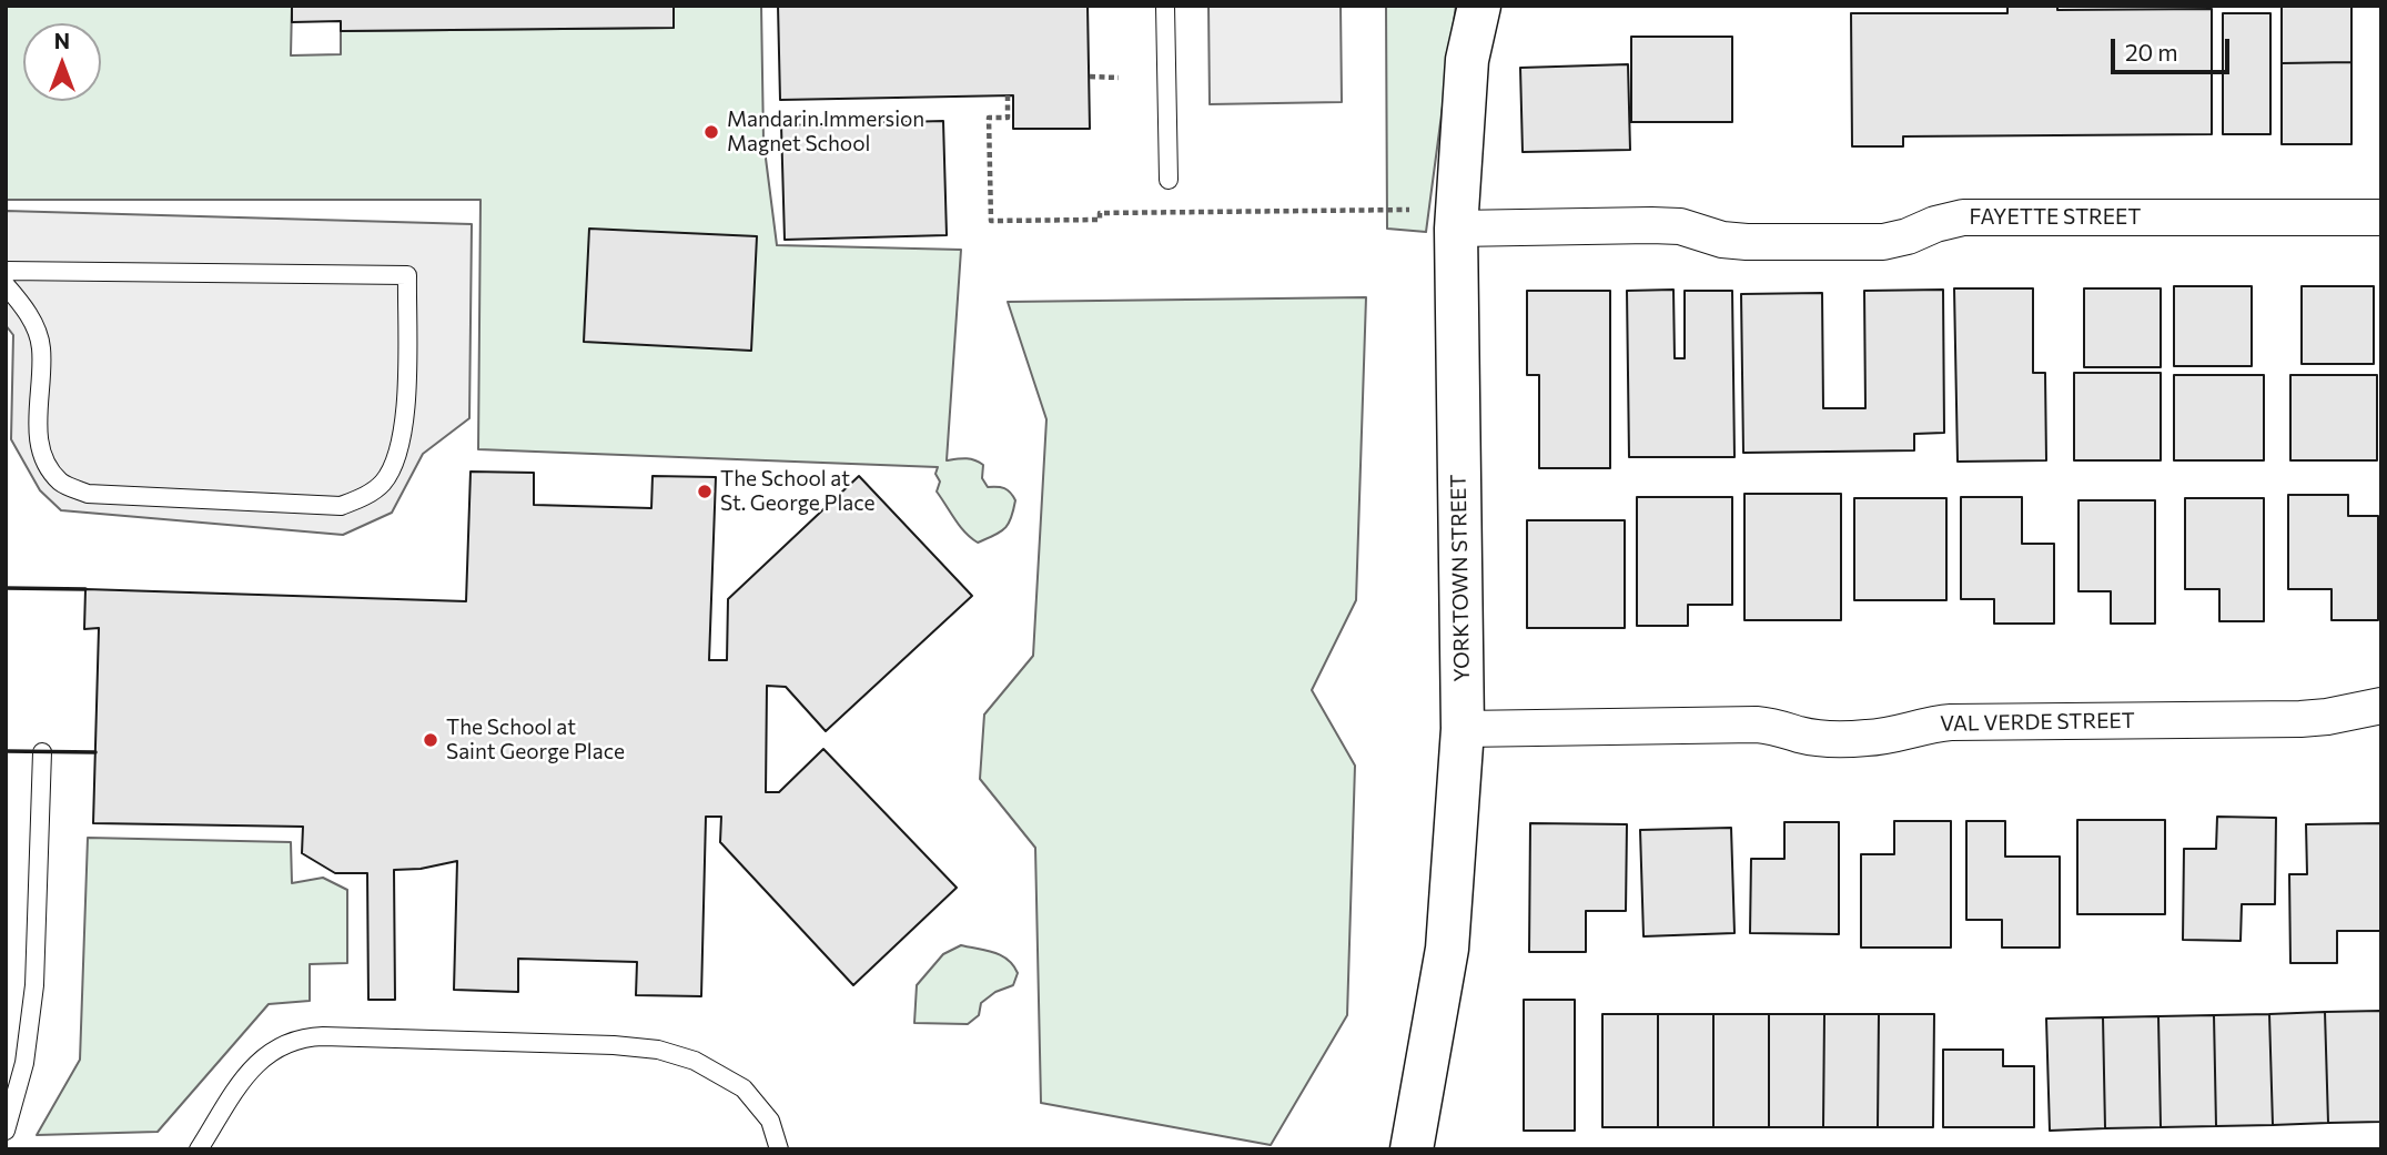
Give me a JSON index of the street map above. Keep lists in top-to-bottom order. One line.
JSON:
{"streets":{"street":["FAYETTE STREET","YORKTOWN STREET","VAL VERDE STREET"]},"crossings":[["FAYETTE STREET","YORKTOWN STREET"],["YORKTOWN STREET","VAL VERDE STREET"]],"places":["Mandarin Immersion Magnet School","The School at St. George Place","The School at Saint George Place"],"scale_bar":"20 m","north":"top"}
